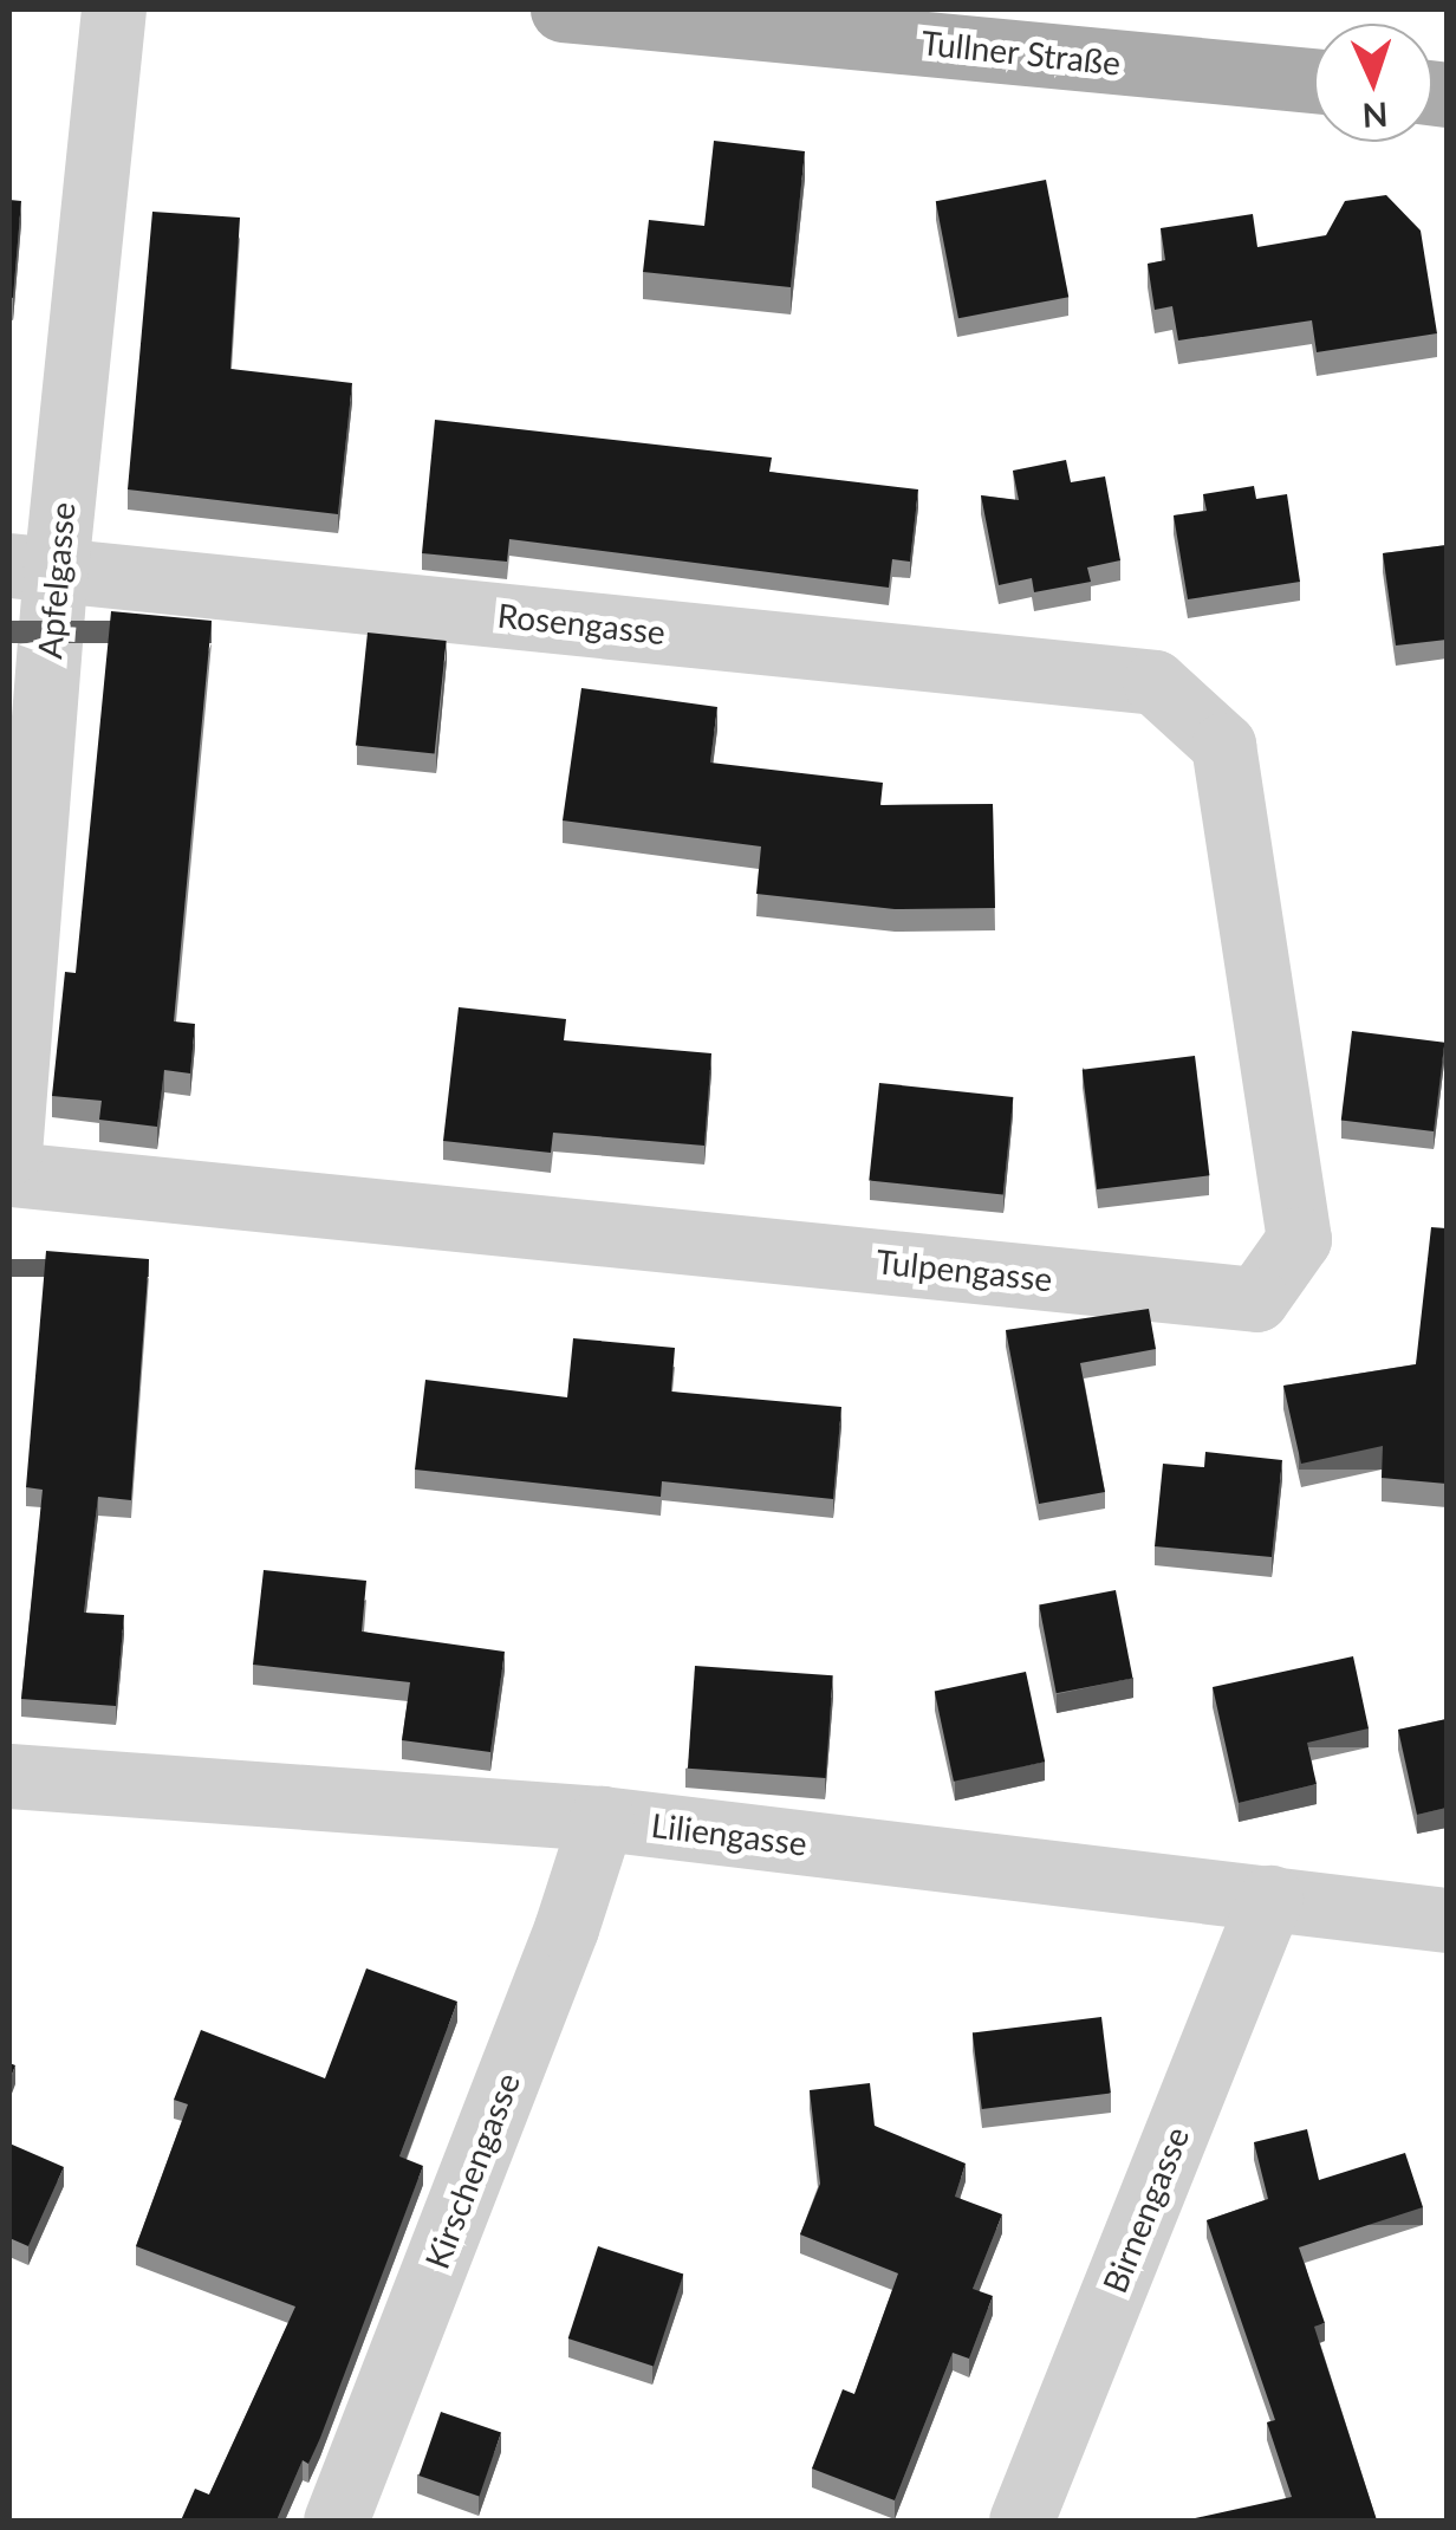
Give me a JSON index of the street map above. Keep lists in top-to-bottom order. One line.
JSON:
{"streets":{"main road":["Tullner Straße"],"street":["Apfelgasse","Rosengasse","Tulpengasse","Liliengasse","Kirschengasse","Birnengasse"]},"crossings":[["Apfelgasse","Rosengasse"],["Rosengasse","Tulpengasse"],["Liliengasse","Kirschengasse"],["Liliengasse","Birnengasse"]],"north":"bottom"}
